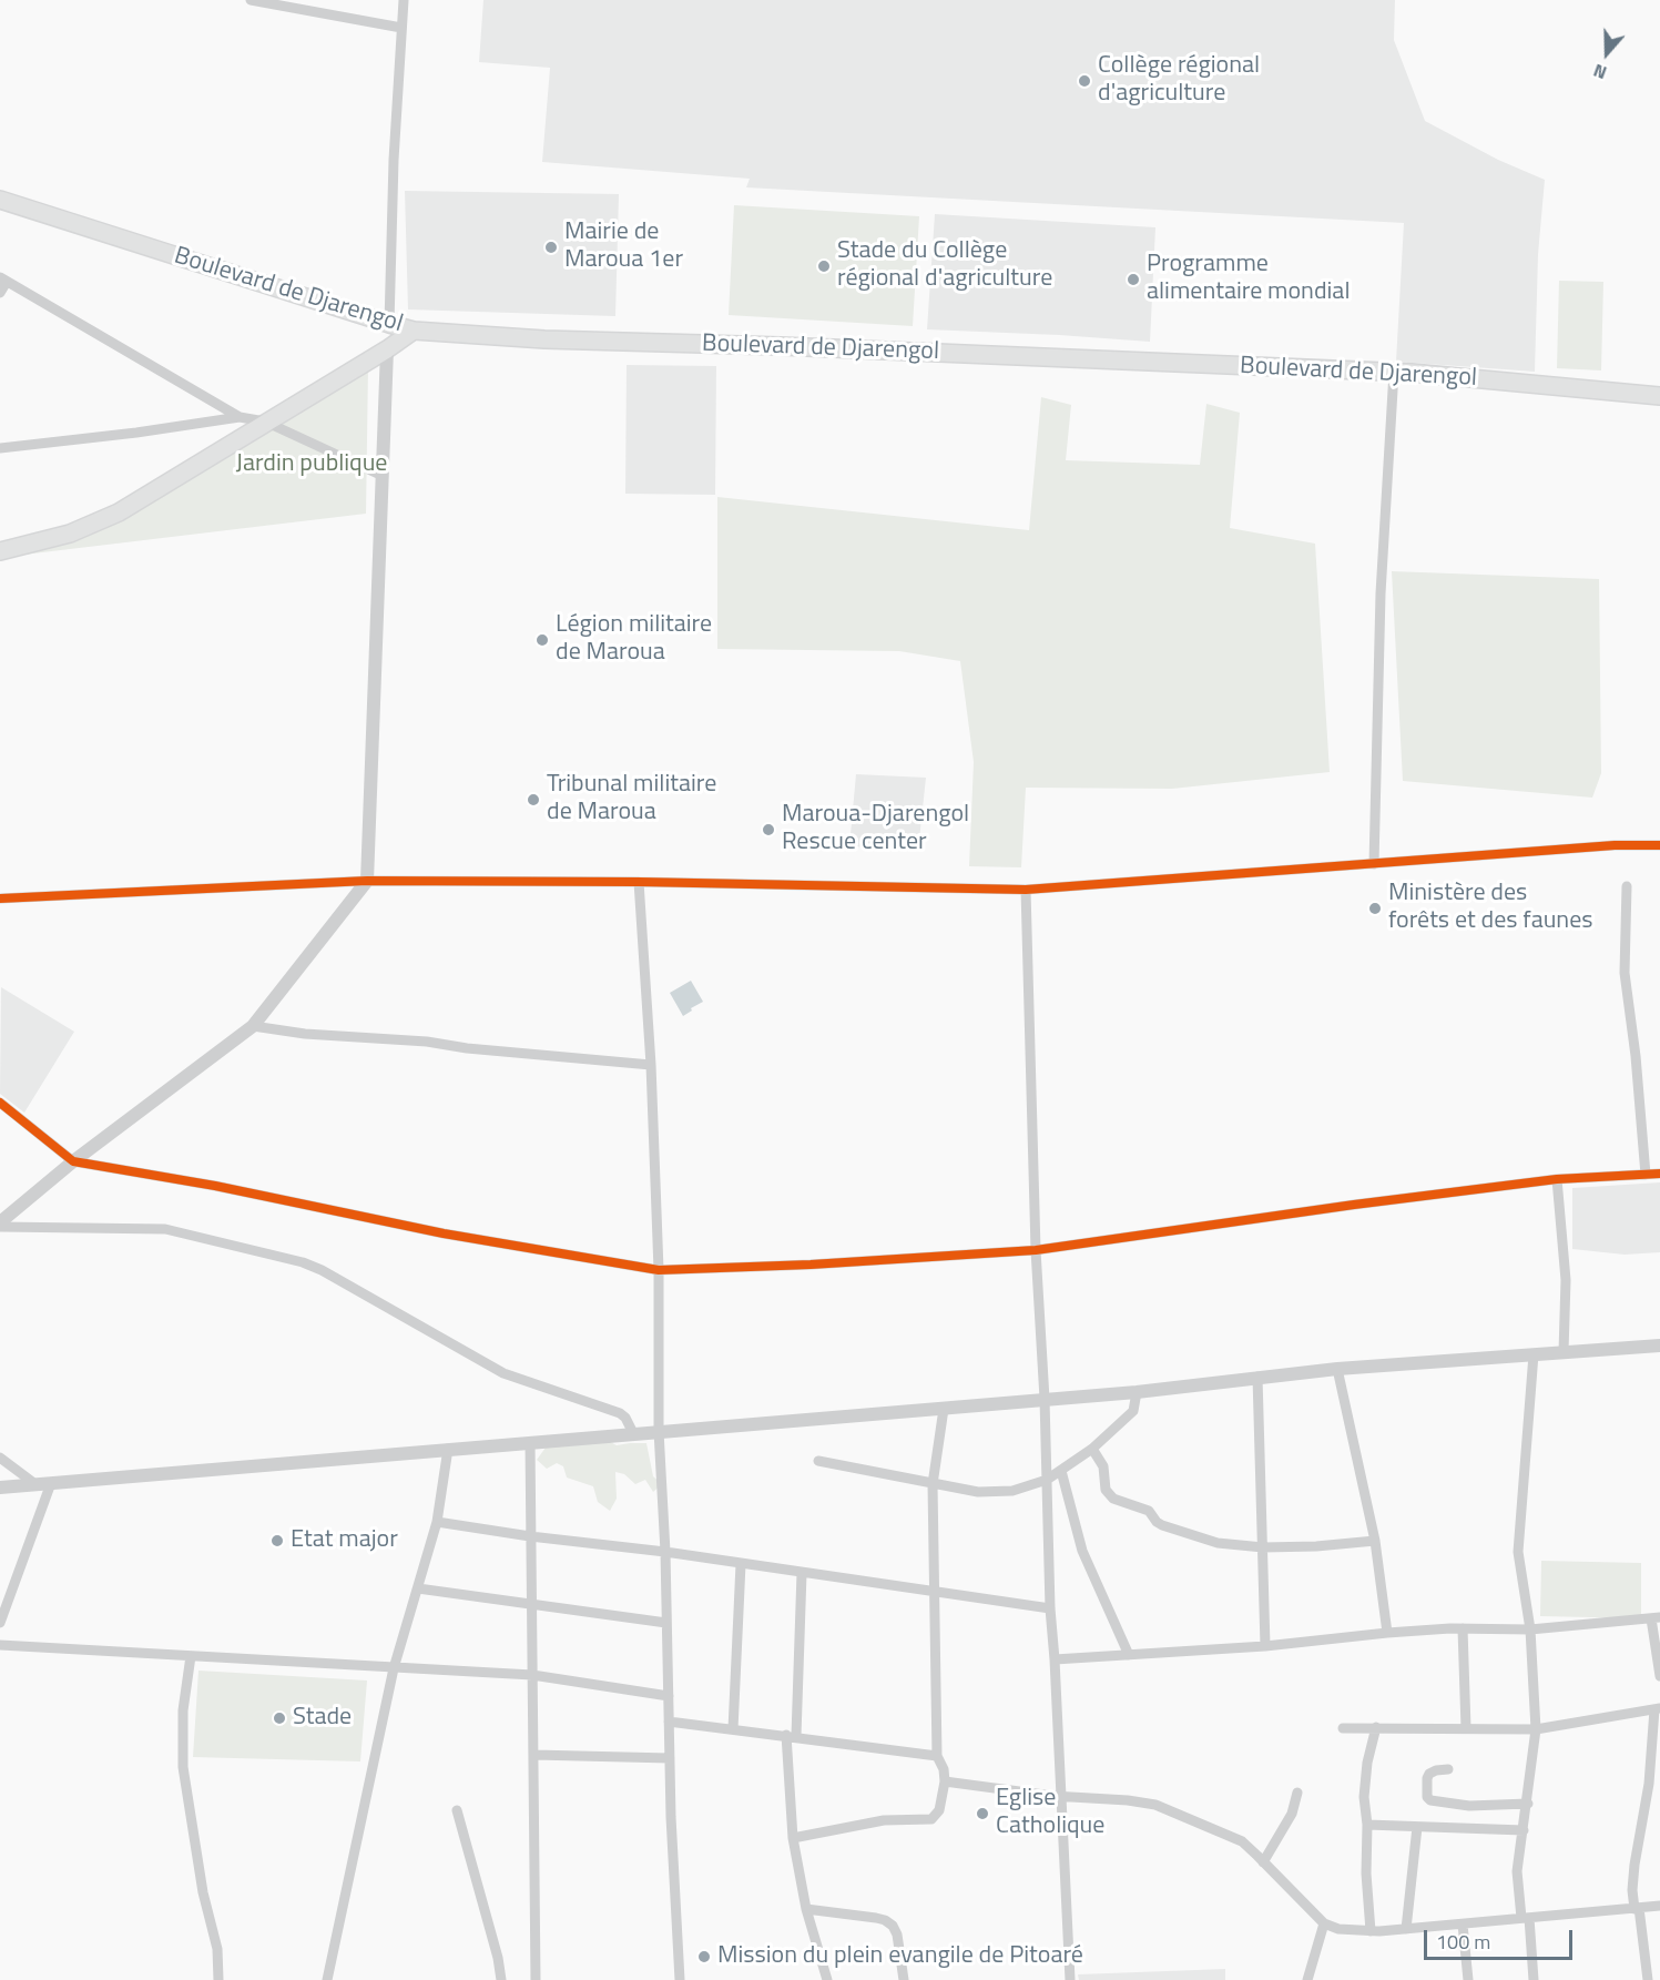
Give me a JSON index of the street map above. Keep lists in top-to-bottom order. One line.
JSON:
{"streets":{"main road":["Boulevard de Djarengol"]},"parks":["Jardin publique"],"places":["Collège régional d'agriculture","Mairie de Maroua 1er","Stade du Collège régional d'agriculture","Programme alimentaire mondial","Légion militaire de Maroua","Tribunal militaire de Maroua","Maroua-Djarengol Rescue center","Ministère des forêts et des faunes","Etat major","Stade","Eglise Catholique","Mission du plein evangile de Pitoaré"],"scale_bar":"100 m","north":"bottom"}
